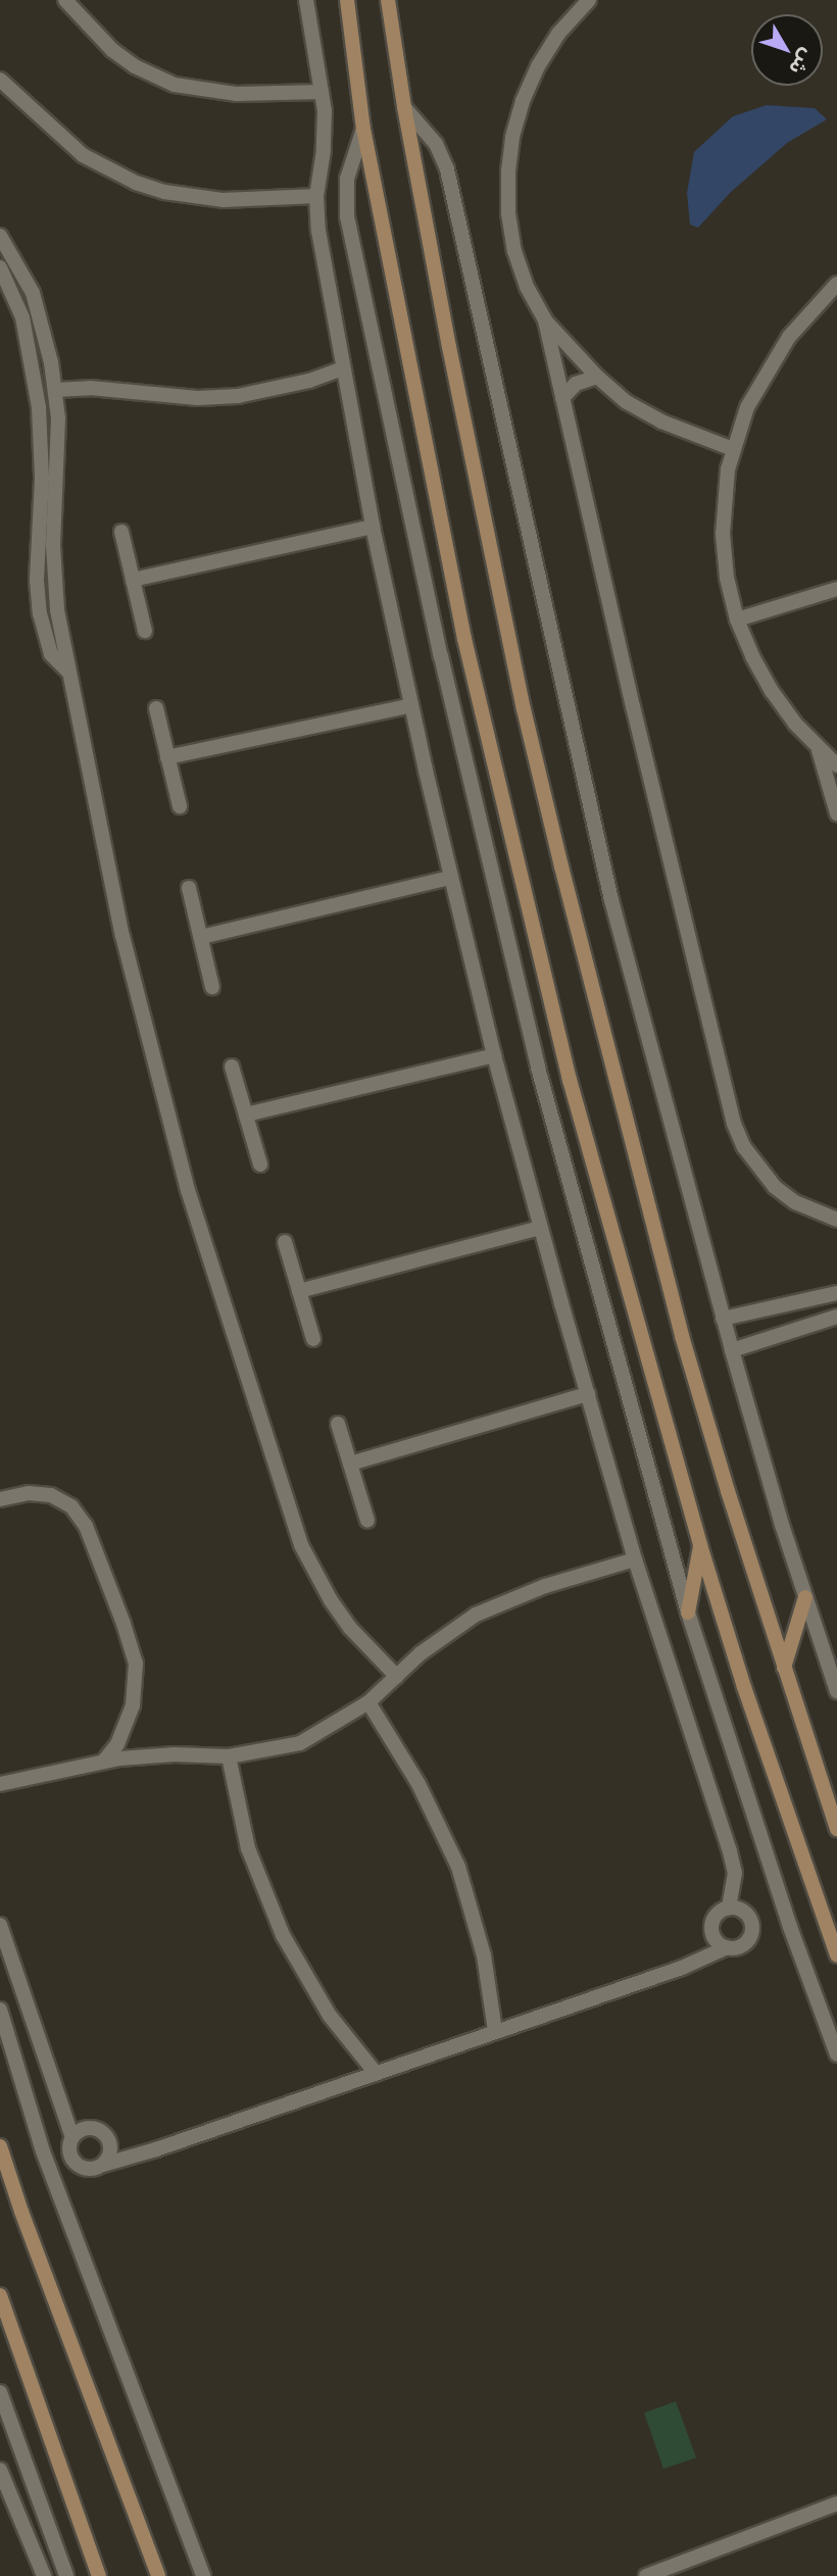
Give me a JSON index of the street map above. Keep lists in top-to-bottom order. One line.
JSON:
{"north":"bottom right"}
